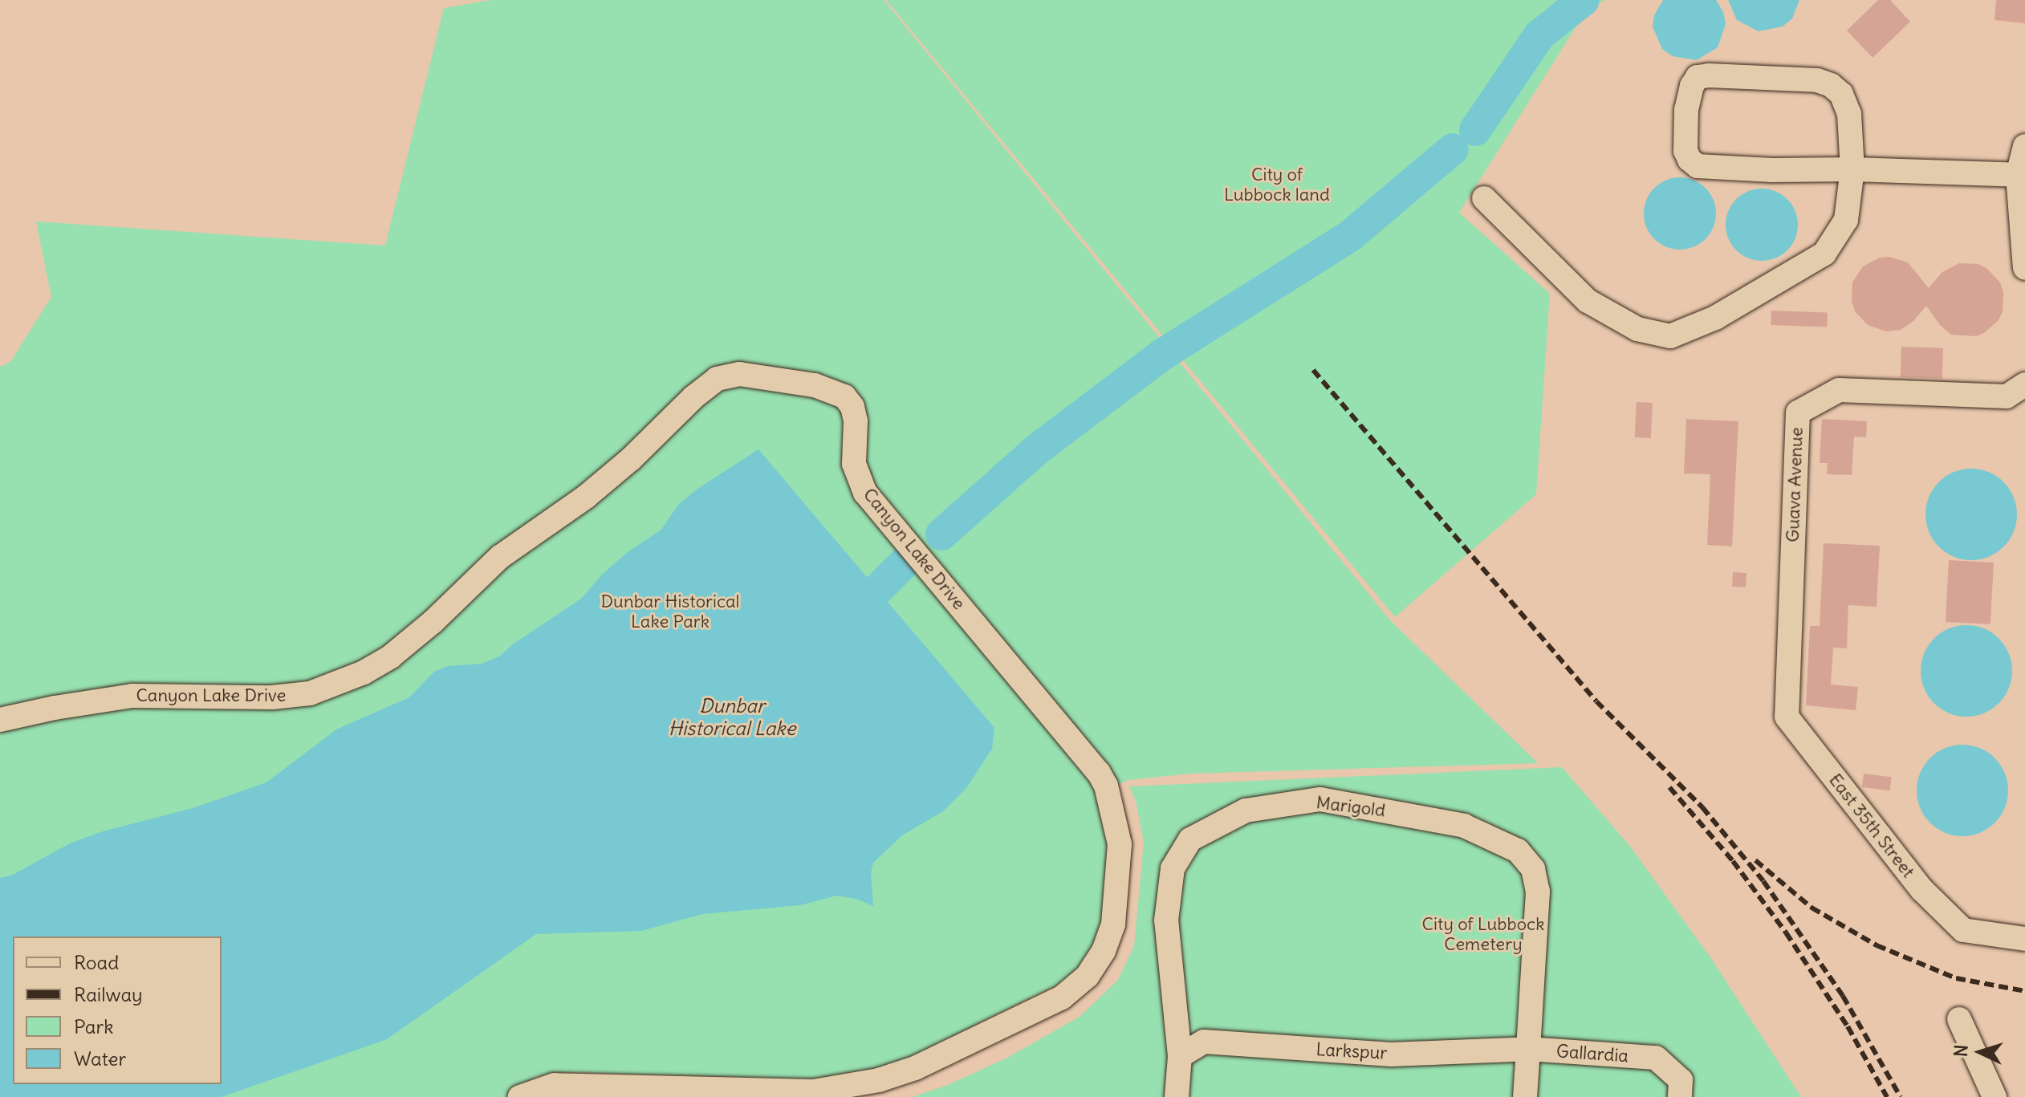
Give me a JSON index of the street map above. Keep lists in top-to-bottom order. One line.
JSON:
{"streets":{"street":["Guava Avenue","Canyon Lake Drive","Marigold","East 35th Street","Larkspur","Gallardia"]},"crossings":[["Guava Avenue","East 35th Street"],["Marigold","Larkspur"],["Marigold","Gallardia"],["Larkspur","Gallardia"]],"water":["Dunbar Historical Lake"],"parks":["City of Lubbock land","Dunbar Historical Lake Park","City of Lubbock Cemetery"],"legend":["Road","Railway","Park","Water"],"north":"left"}
